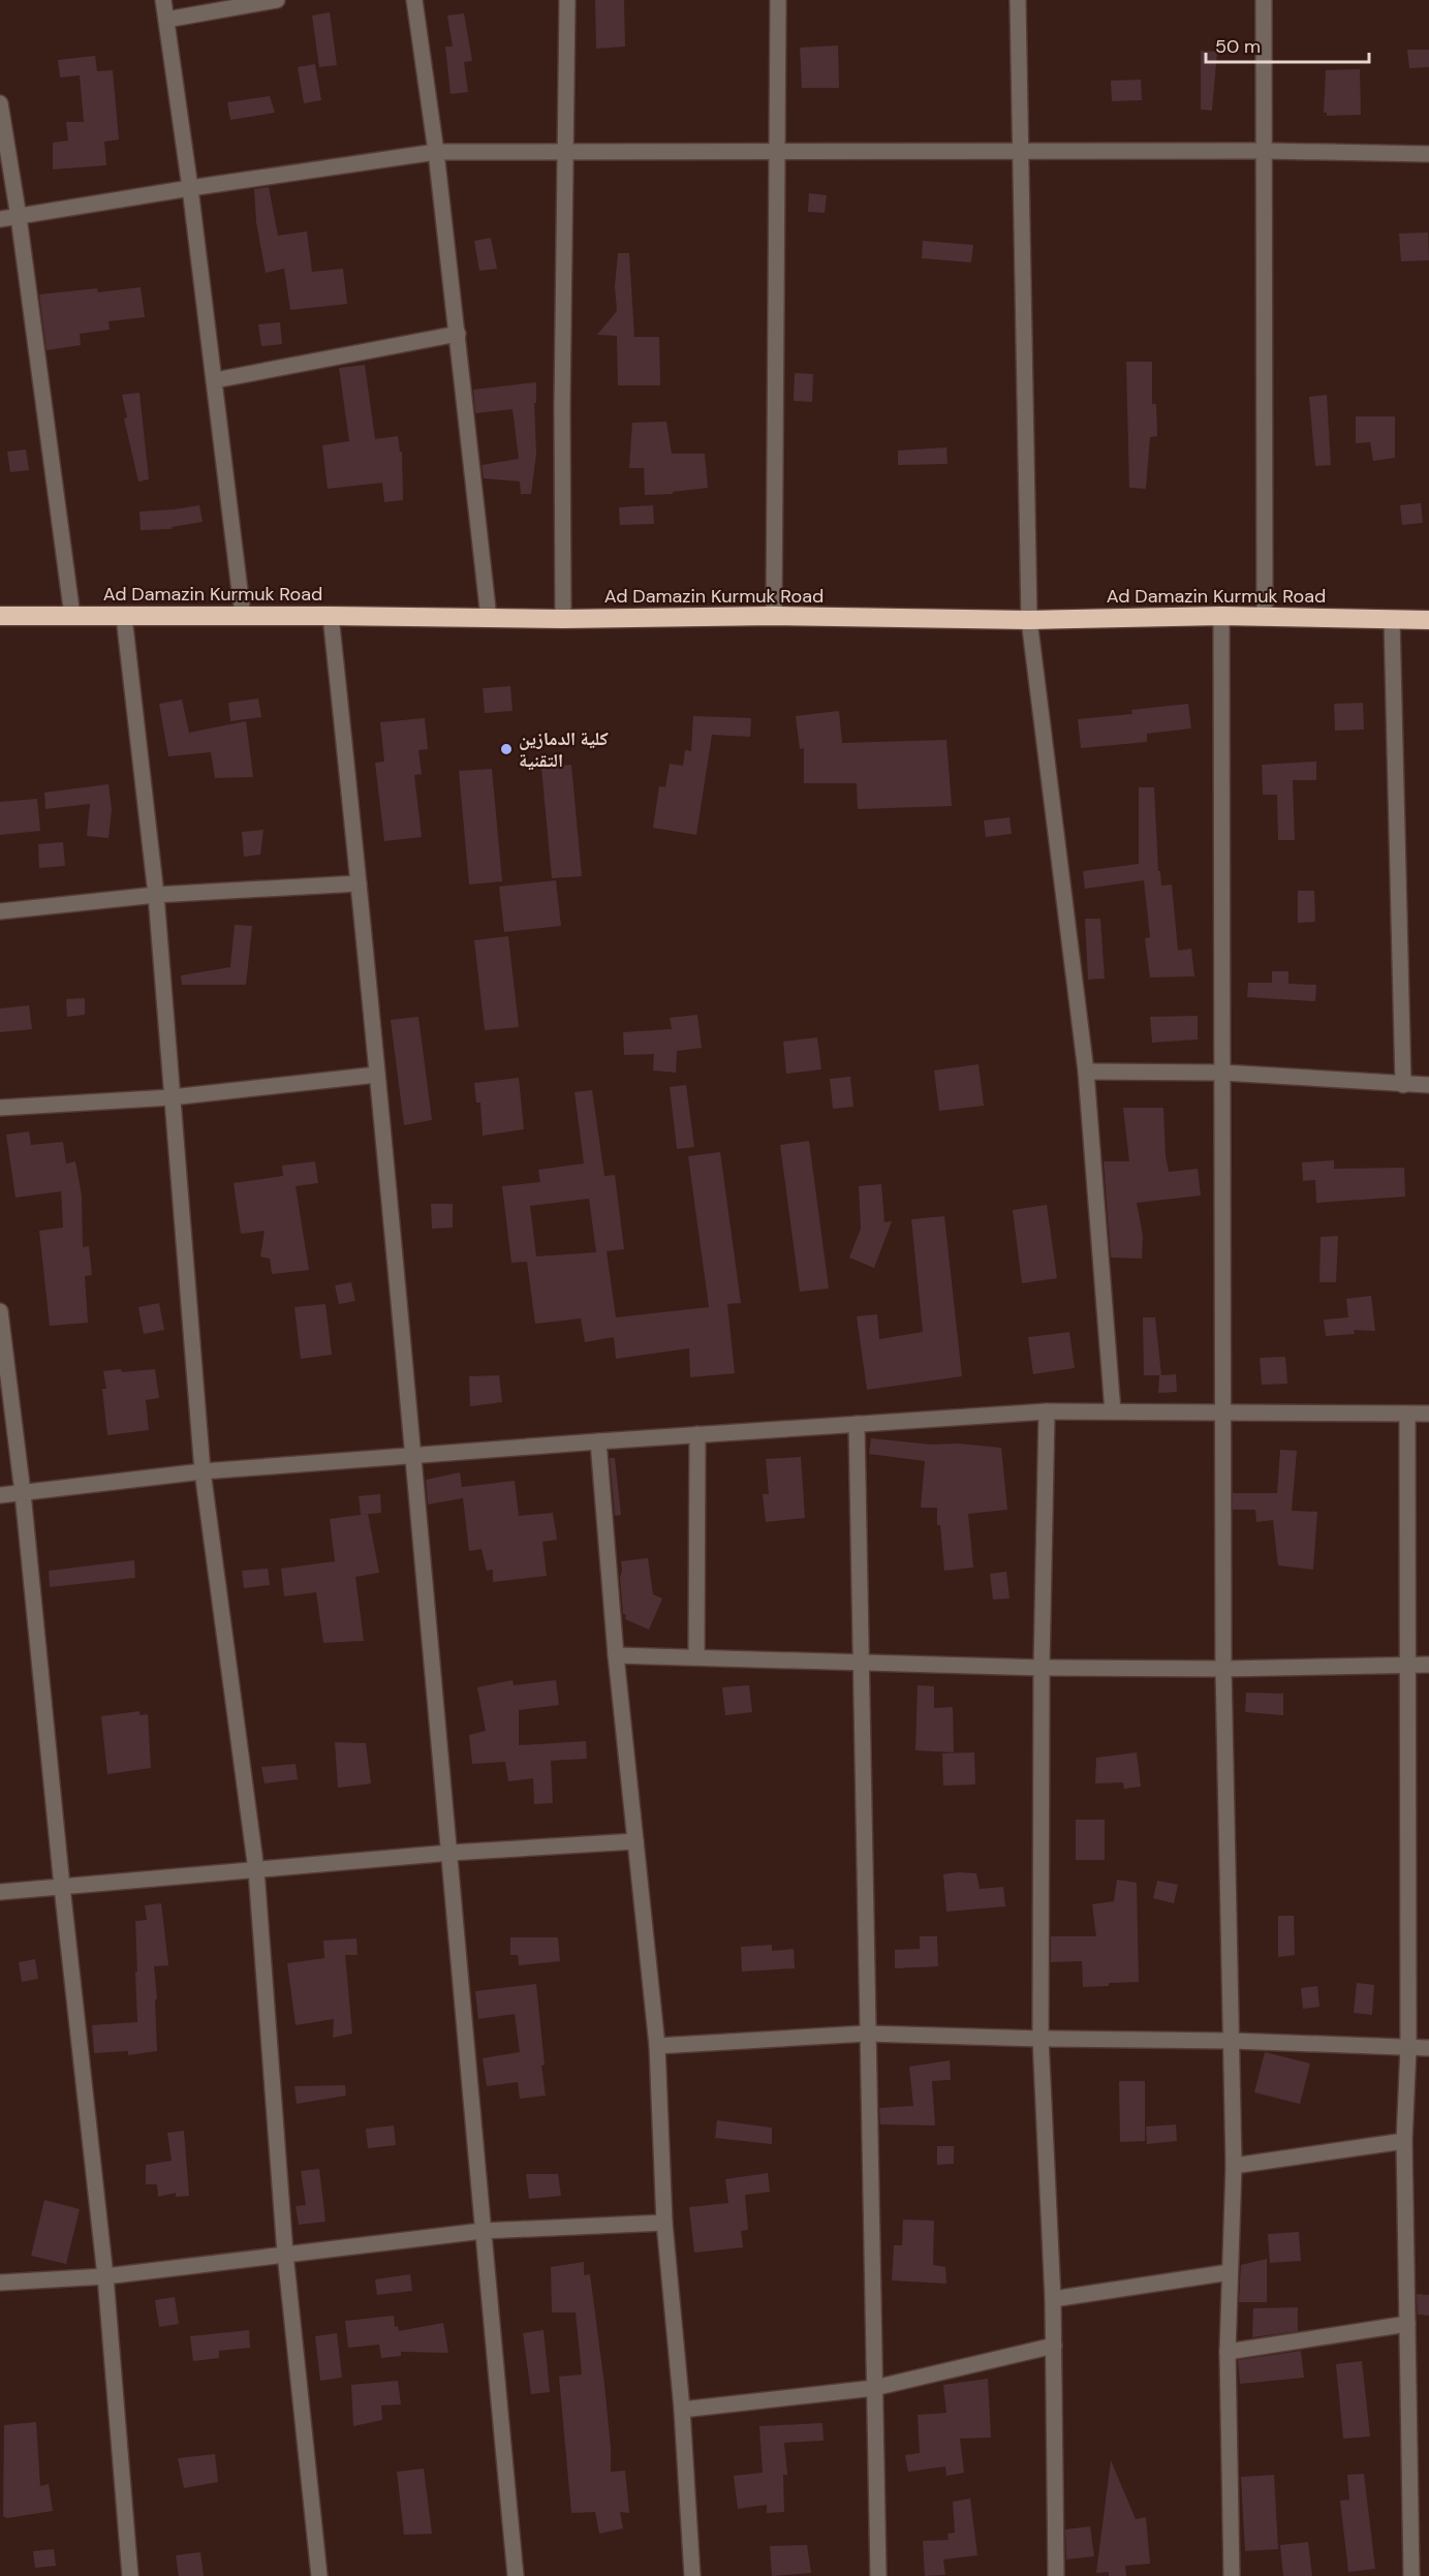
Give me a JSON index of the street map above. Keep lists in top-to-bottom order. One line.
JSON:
{"streets":{"highway":["Ad Damazin Kurmuk Road"]},"places":["كلية الدمازين التقنية"],"scale_bar":"50 m"}
